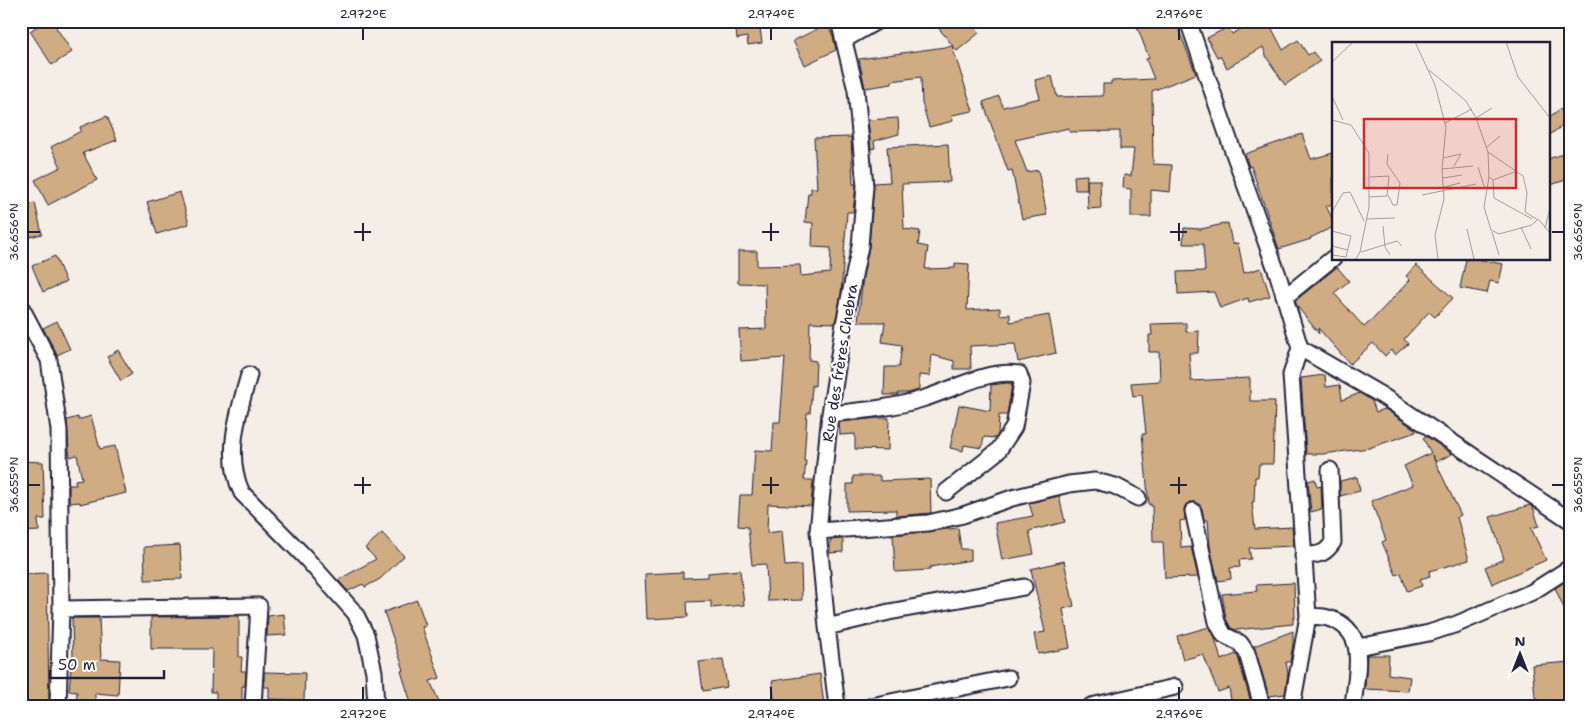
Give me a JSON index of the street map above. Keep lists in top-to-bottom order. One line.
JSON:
{"streets":{"street":["Rue des frères Chebra"]},"scale_bar":"50 m","north":"top","coordinates":["2.972°E","2.974°E","2.976°E","36.656°N","36.655°N"]}
